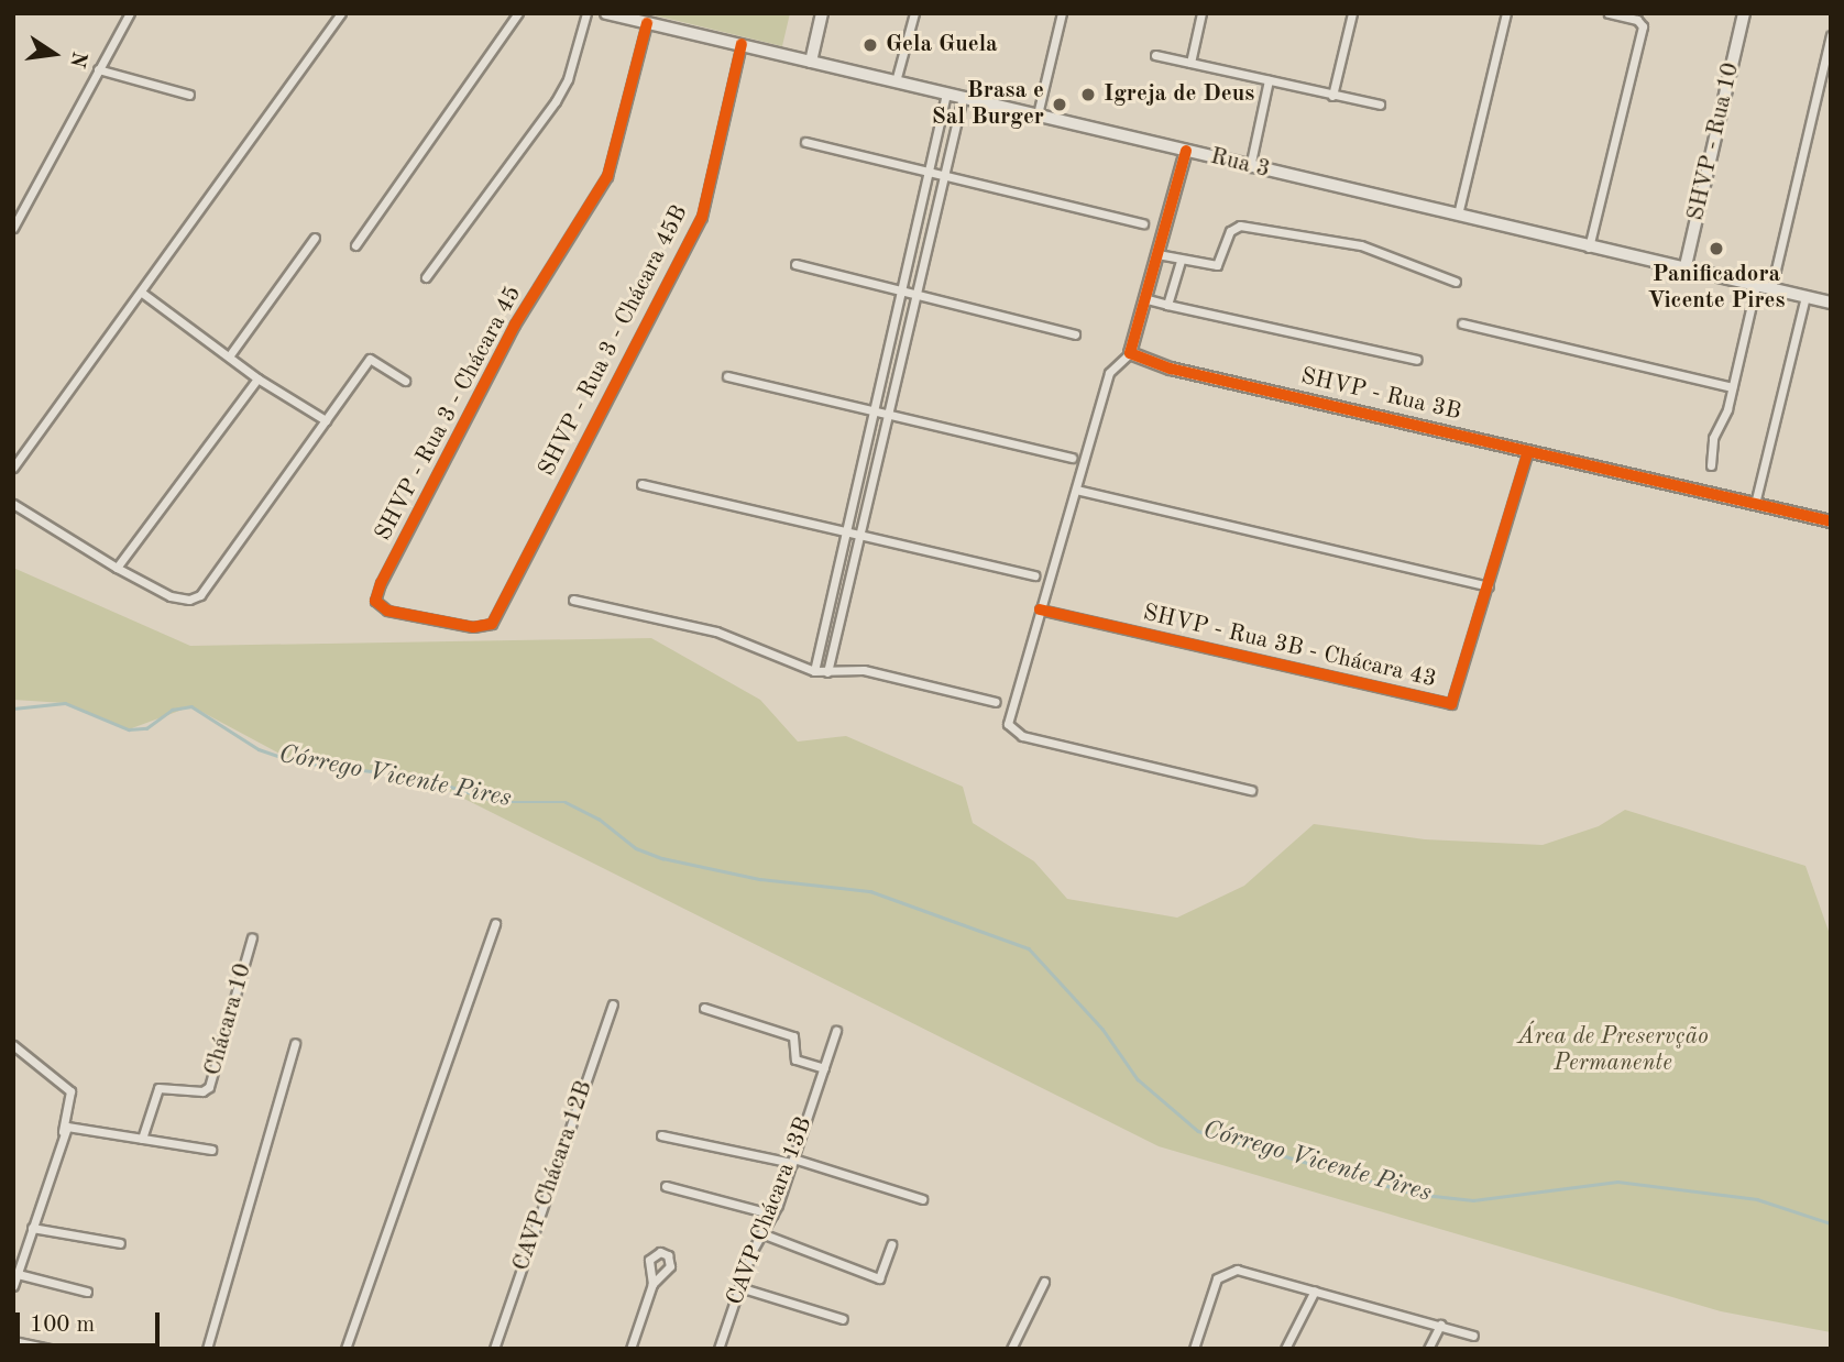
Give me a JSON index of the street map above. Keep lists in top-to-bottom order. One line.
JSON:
{"streets":{"main road":["SHVP - Rua 10","Rua 3","SHVP - Rua 3B"],"street":["SHVP - Rua 3 - Chácara 45B","SHVP - Rua 3 - Chácara 45","SHVP - Rua 3B - Chácara 43","Chácara 10","CAVP Chácara 12B","CAVP Chácara 13B"]},"crossings":[["SHVP - Rua 10","Rua 3"],["Rua 3","SHVP - Rua 3 - Chácara 45B"],["Rua 3","SHVP - Rua 3 - Chácara 45"],["SHVP - Rua 3 - Chácara 45B","SHVP - Rua 3 - Chácara 45"],["SHVP - Rua 3B","SHVP - Rua 3B - Chácara 43"]],"water":["Córrego Vicente Pires"],"parks":["Área de Preservção Permanente"],"places":["Gela Guela","Igreja de Deus","Brasa e Sal Burger","Panificadora Vicente Pires"],"scale_bar":"100 m","north":"right"}
